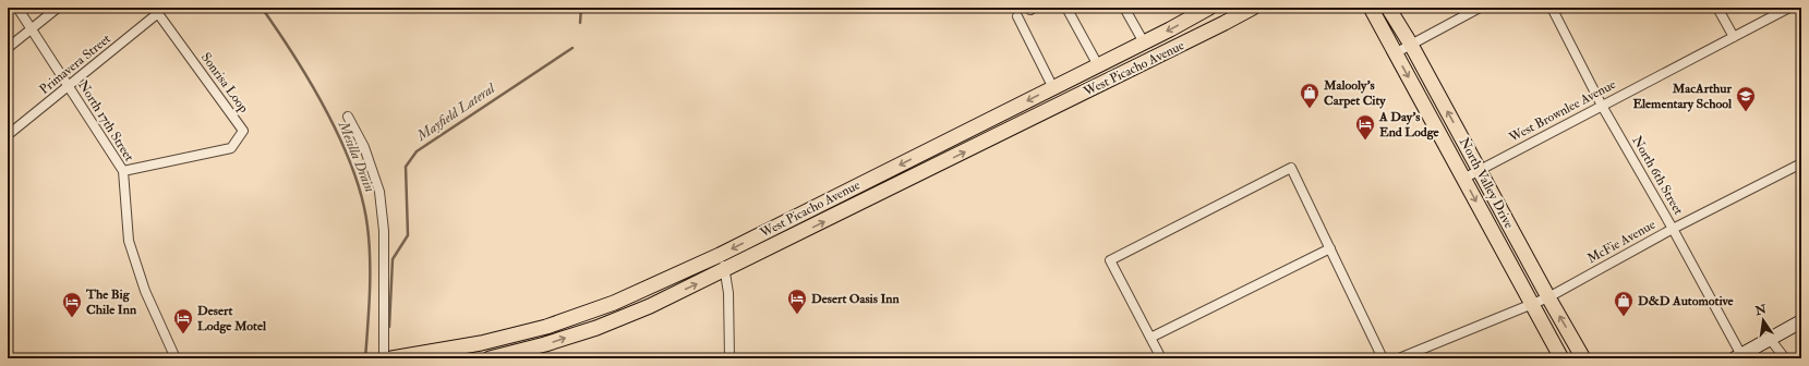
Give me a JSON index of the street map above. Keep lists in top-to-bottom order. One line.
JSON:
{"streets":{"main road":["West Picacho Avenue","North Valley Drive"],"street":["Primavera Street","Sonrisa Loop","West Brownlee Avenue","North 17th Street","North 6th Street","McFie Avenue"]},"crossings":[["Primavera Street","Sonrisa Loop"],["Primavera Street","North 17th Street"],["Sonrisa Loop","North 17th Street"],["West Brownlee Avenue","North 6th Street"],["West Brownlee Avenue","North Valley Drive"],["North 6th Street","McFie Avenue"],["North Valley Drive","McFie Avenue"]],"water":["Mayfield Lateral","Mesilla Drain"],"places":{"shop":["Malooly's Carpet City","D&D Automotive"],"school or university":["MacArthur Elementary School"],"hotel":["A Day's End Lodge","Desert Oasis Inn","The Big Chile Inn","Desert Lodge Motel"]},"north":"top"}
